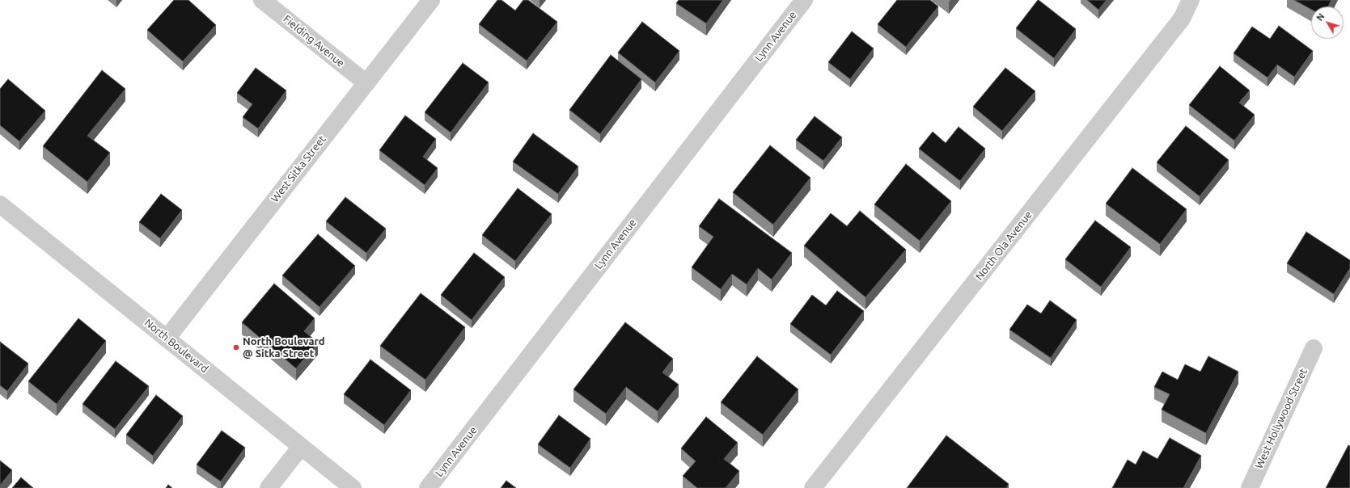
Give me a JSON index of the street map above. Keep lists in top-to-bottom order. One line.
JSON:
{"streets":{"street":["Lynn Avenue","Fielding Avenue","West Sitka Street","North Ola Avenue","North Boulevard","West Hollywood Street"]},"crossings":[["Fielding Avenue","West Sitka Street"],["West Sitka Street","North Boulevard"]],"places":["North Boulevard @ Sitka Street"],"north":"top left"}
